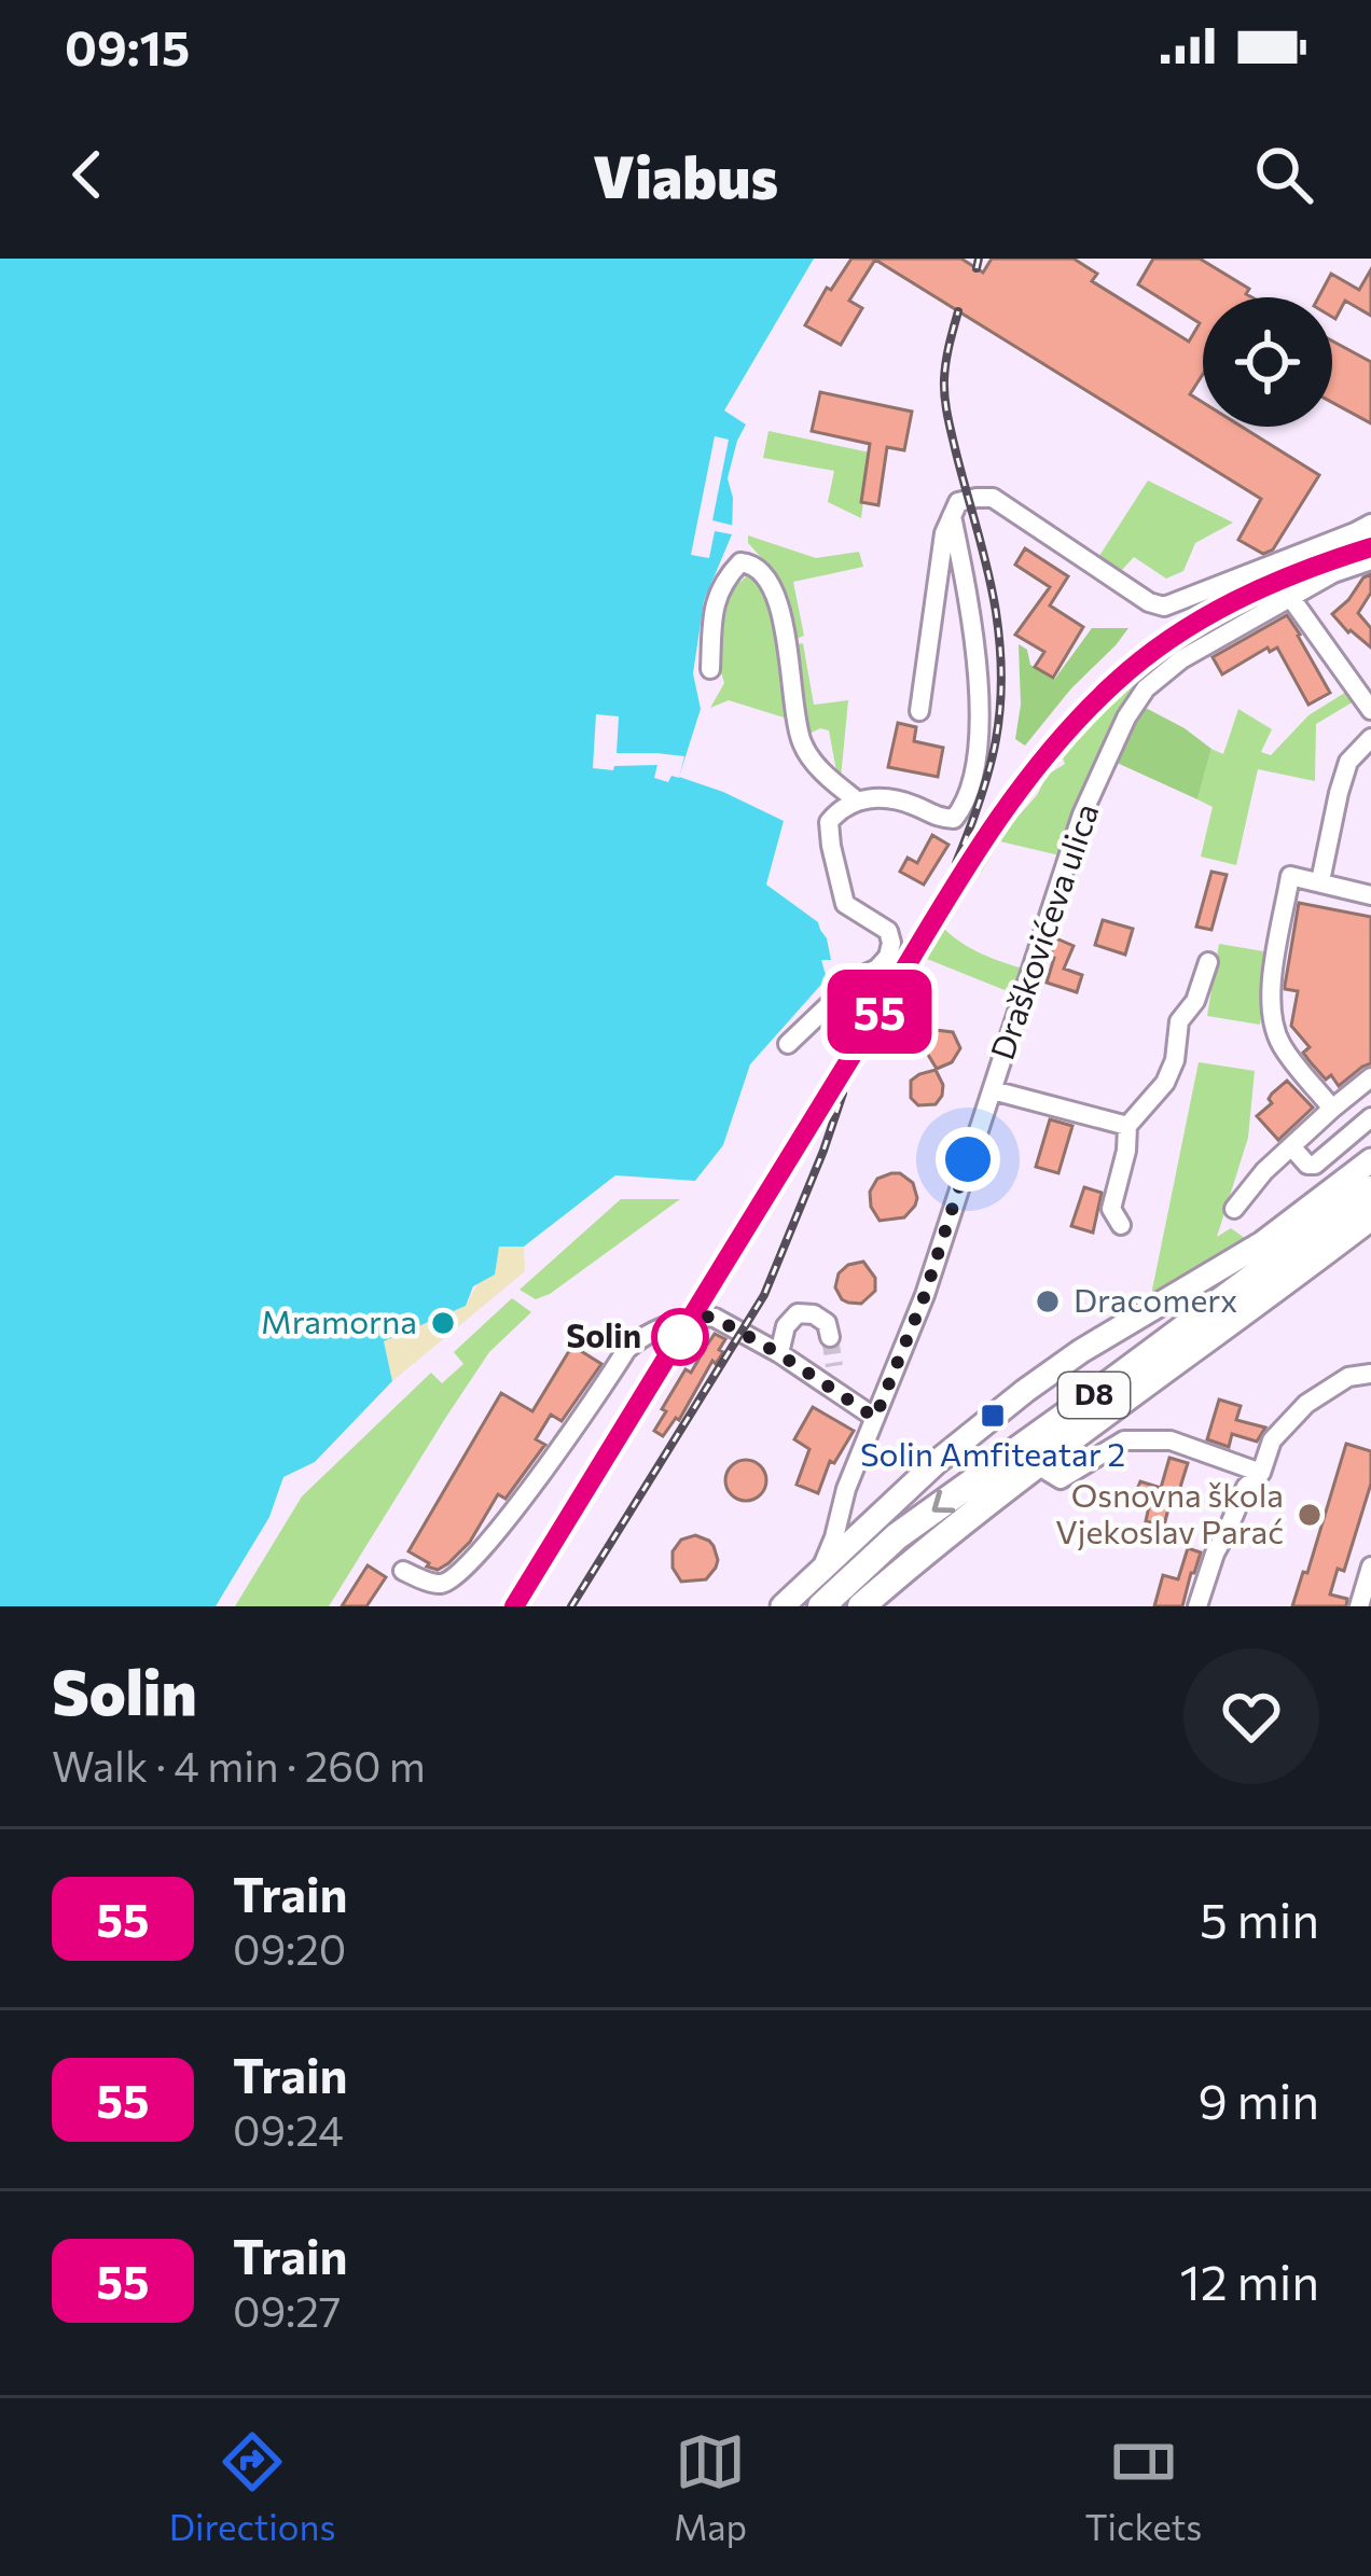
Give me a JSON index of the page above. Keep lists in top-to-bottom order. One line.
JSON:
{"streets":{"highway":["D8"],"street":["Draškovićeva ulica"]},"places":{"other":["Dracomerx","Mramorna","Solin","Osnovna škola Vjekoslav Parać"],"transit":["Solin Amfiteatar 2"]},"page":{"status":"09:15","header":"Viabus","on_map":"55","heading":["Solin","Walk · 4 min · 260 m"],"list":[{"mark":"55","name":"Train","note":"09:20","value":"5 min"},{"mark":"55","name":"Train","note":"09:24","value":"9 min"},{"mark":"55","name":"Train","note":"09:27","value":"12 min"}],"tabs":["Directions","Map","Tickets"]}}
